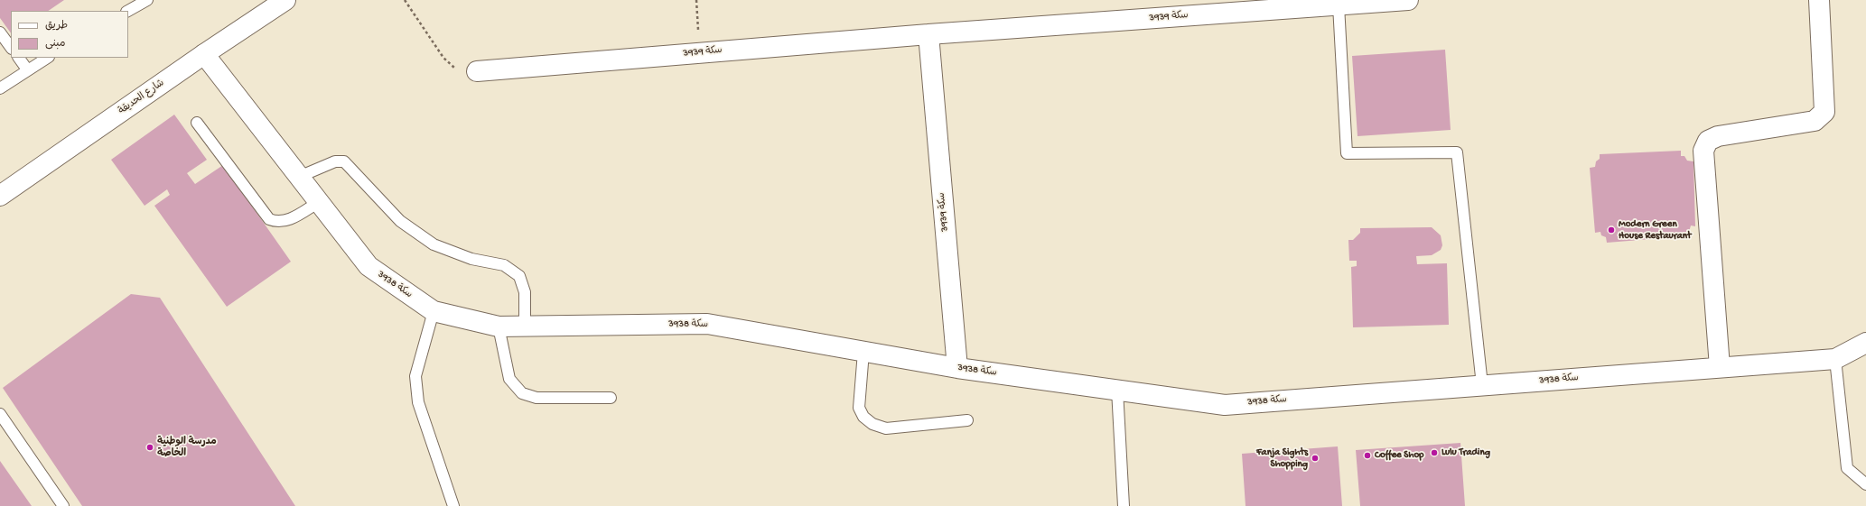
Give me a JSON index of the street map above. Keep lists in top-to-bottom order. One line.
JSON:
{"streets":{"street":["سكة 3939","شارع الحديقة","سكة 3938"]},"crossings":[["سكة 3939","سكة 3938"],["شارع الحديقة","سكة 3938"]],"places":["Modern Green House Restaurant","مدرسة الوطنية الخاصة","Lulu Trading","Coffee Shop","Fanja Sights Shopping"],"legend":["طريق","مبنى"]}
